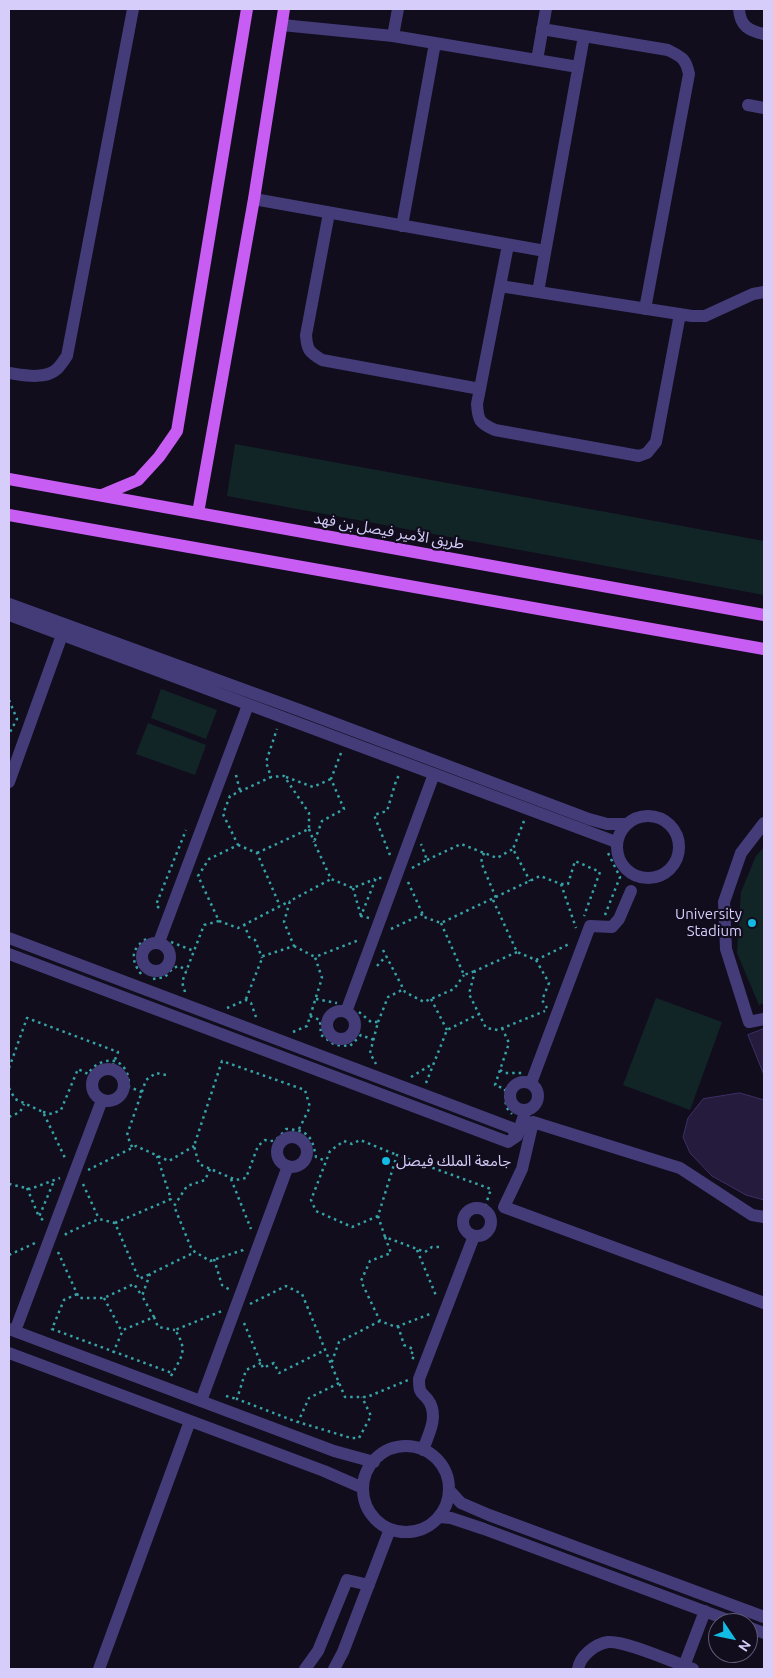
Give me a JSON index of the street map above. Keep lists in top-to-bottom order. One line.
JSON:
{"streets":{"main road":["طريق الأمير فيصل بن فهد"]},"places":["University Stadium","جامعة الملك فيصل"],"north":"bottom right"}
